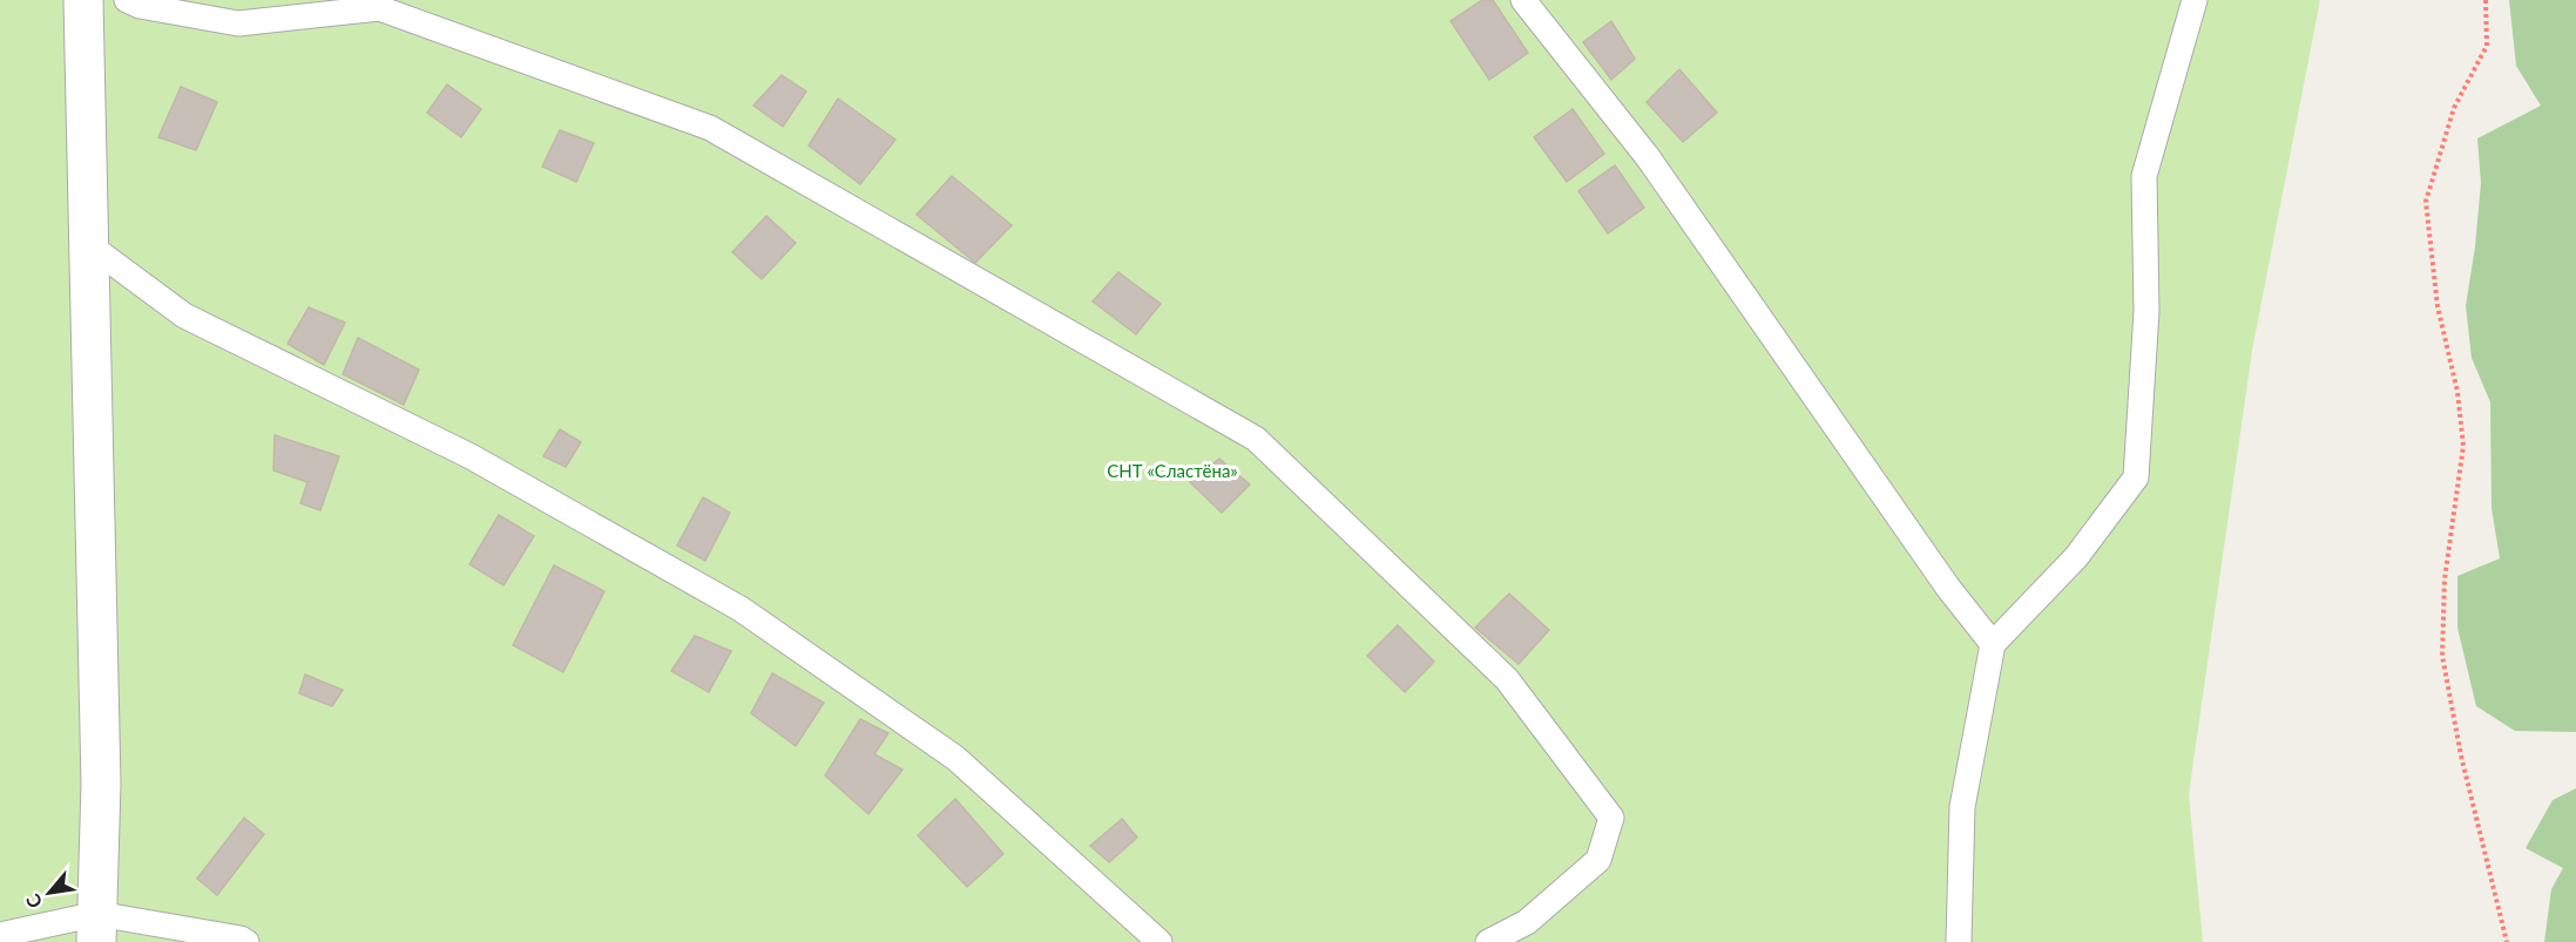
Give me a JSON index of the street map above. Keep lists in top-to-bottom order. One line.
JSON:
{"parks":["СНТ «Сластёна»"],"north":"bottom left"}
